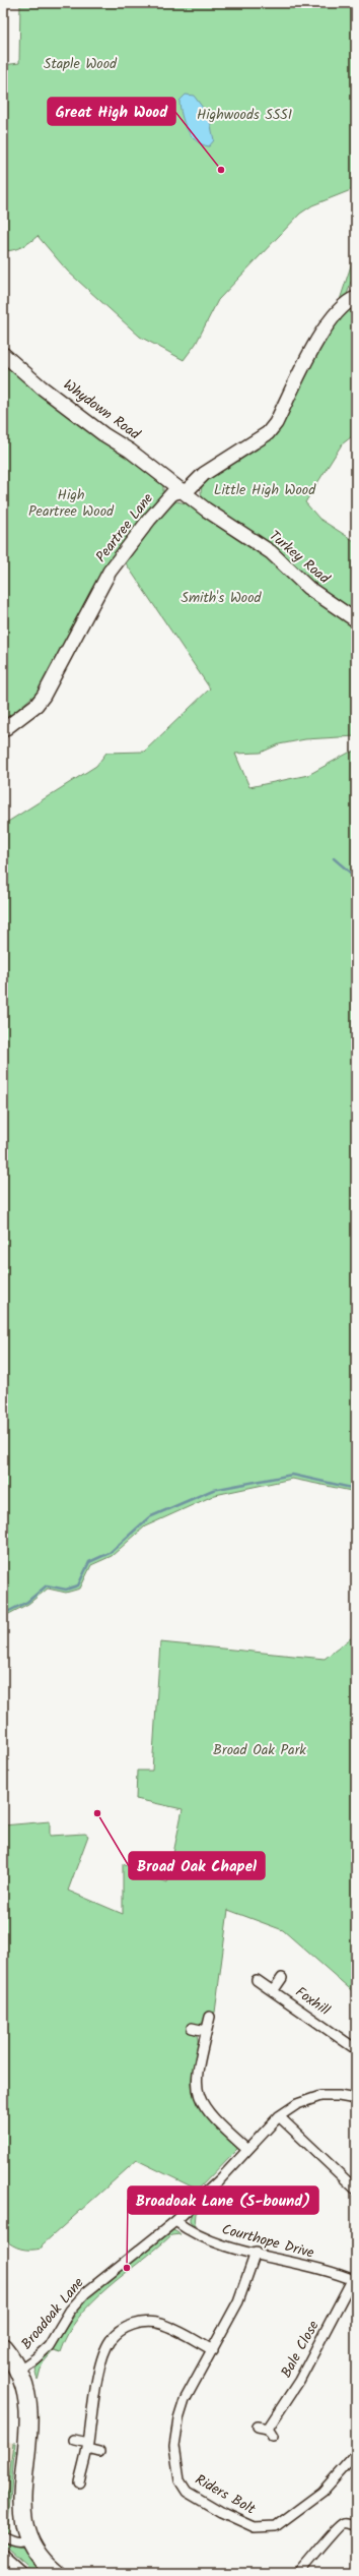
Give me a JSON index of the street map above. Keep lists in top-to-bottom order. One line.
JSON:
{"streets":{"street":["Whydown Road","Peartree Lane","Turkey Road","Foxhill","Courthope Drive","Broadoak Lane","Bale Close","Riders Bolt"]},"crossings":[["Whydown Road","Peartree Lane"],["Whydown Road","Turkey Road"],["Peartree Lane","Turkey Road"],["Courthope Drive","Broadoak Lane"],["Courthope Drive","Bale Close"],["Courthope Drive","Riders Bolt"]],"parks":["Staple Wood","Highwoods SSSI","Little High Wood","High Peartree Wood","Smith's Wood","Broad Oak Park"],"places":["Great High Wood","Broad Oak Chapel","Broadoak Lane (S-bound)"]}
